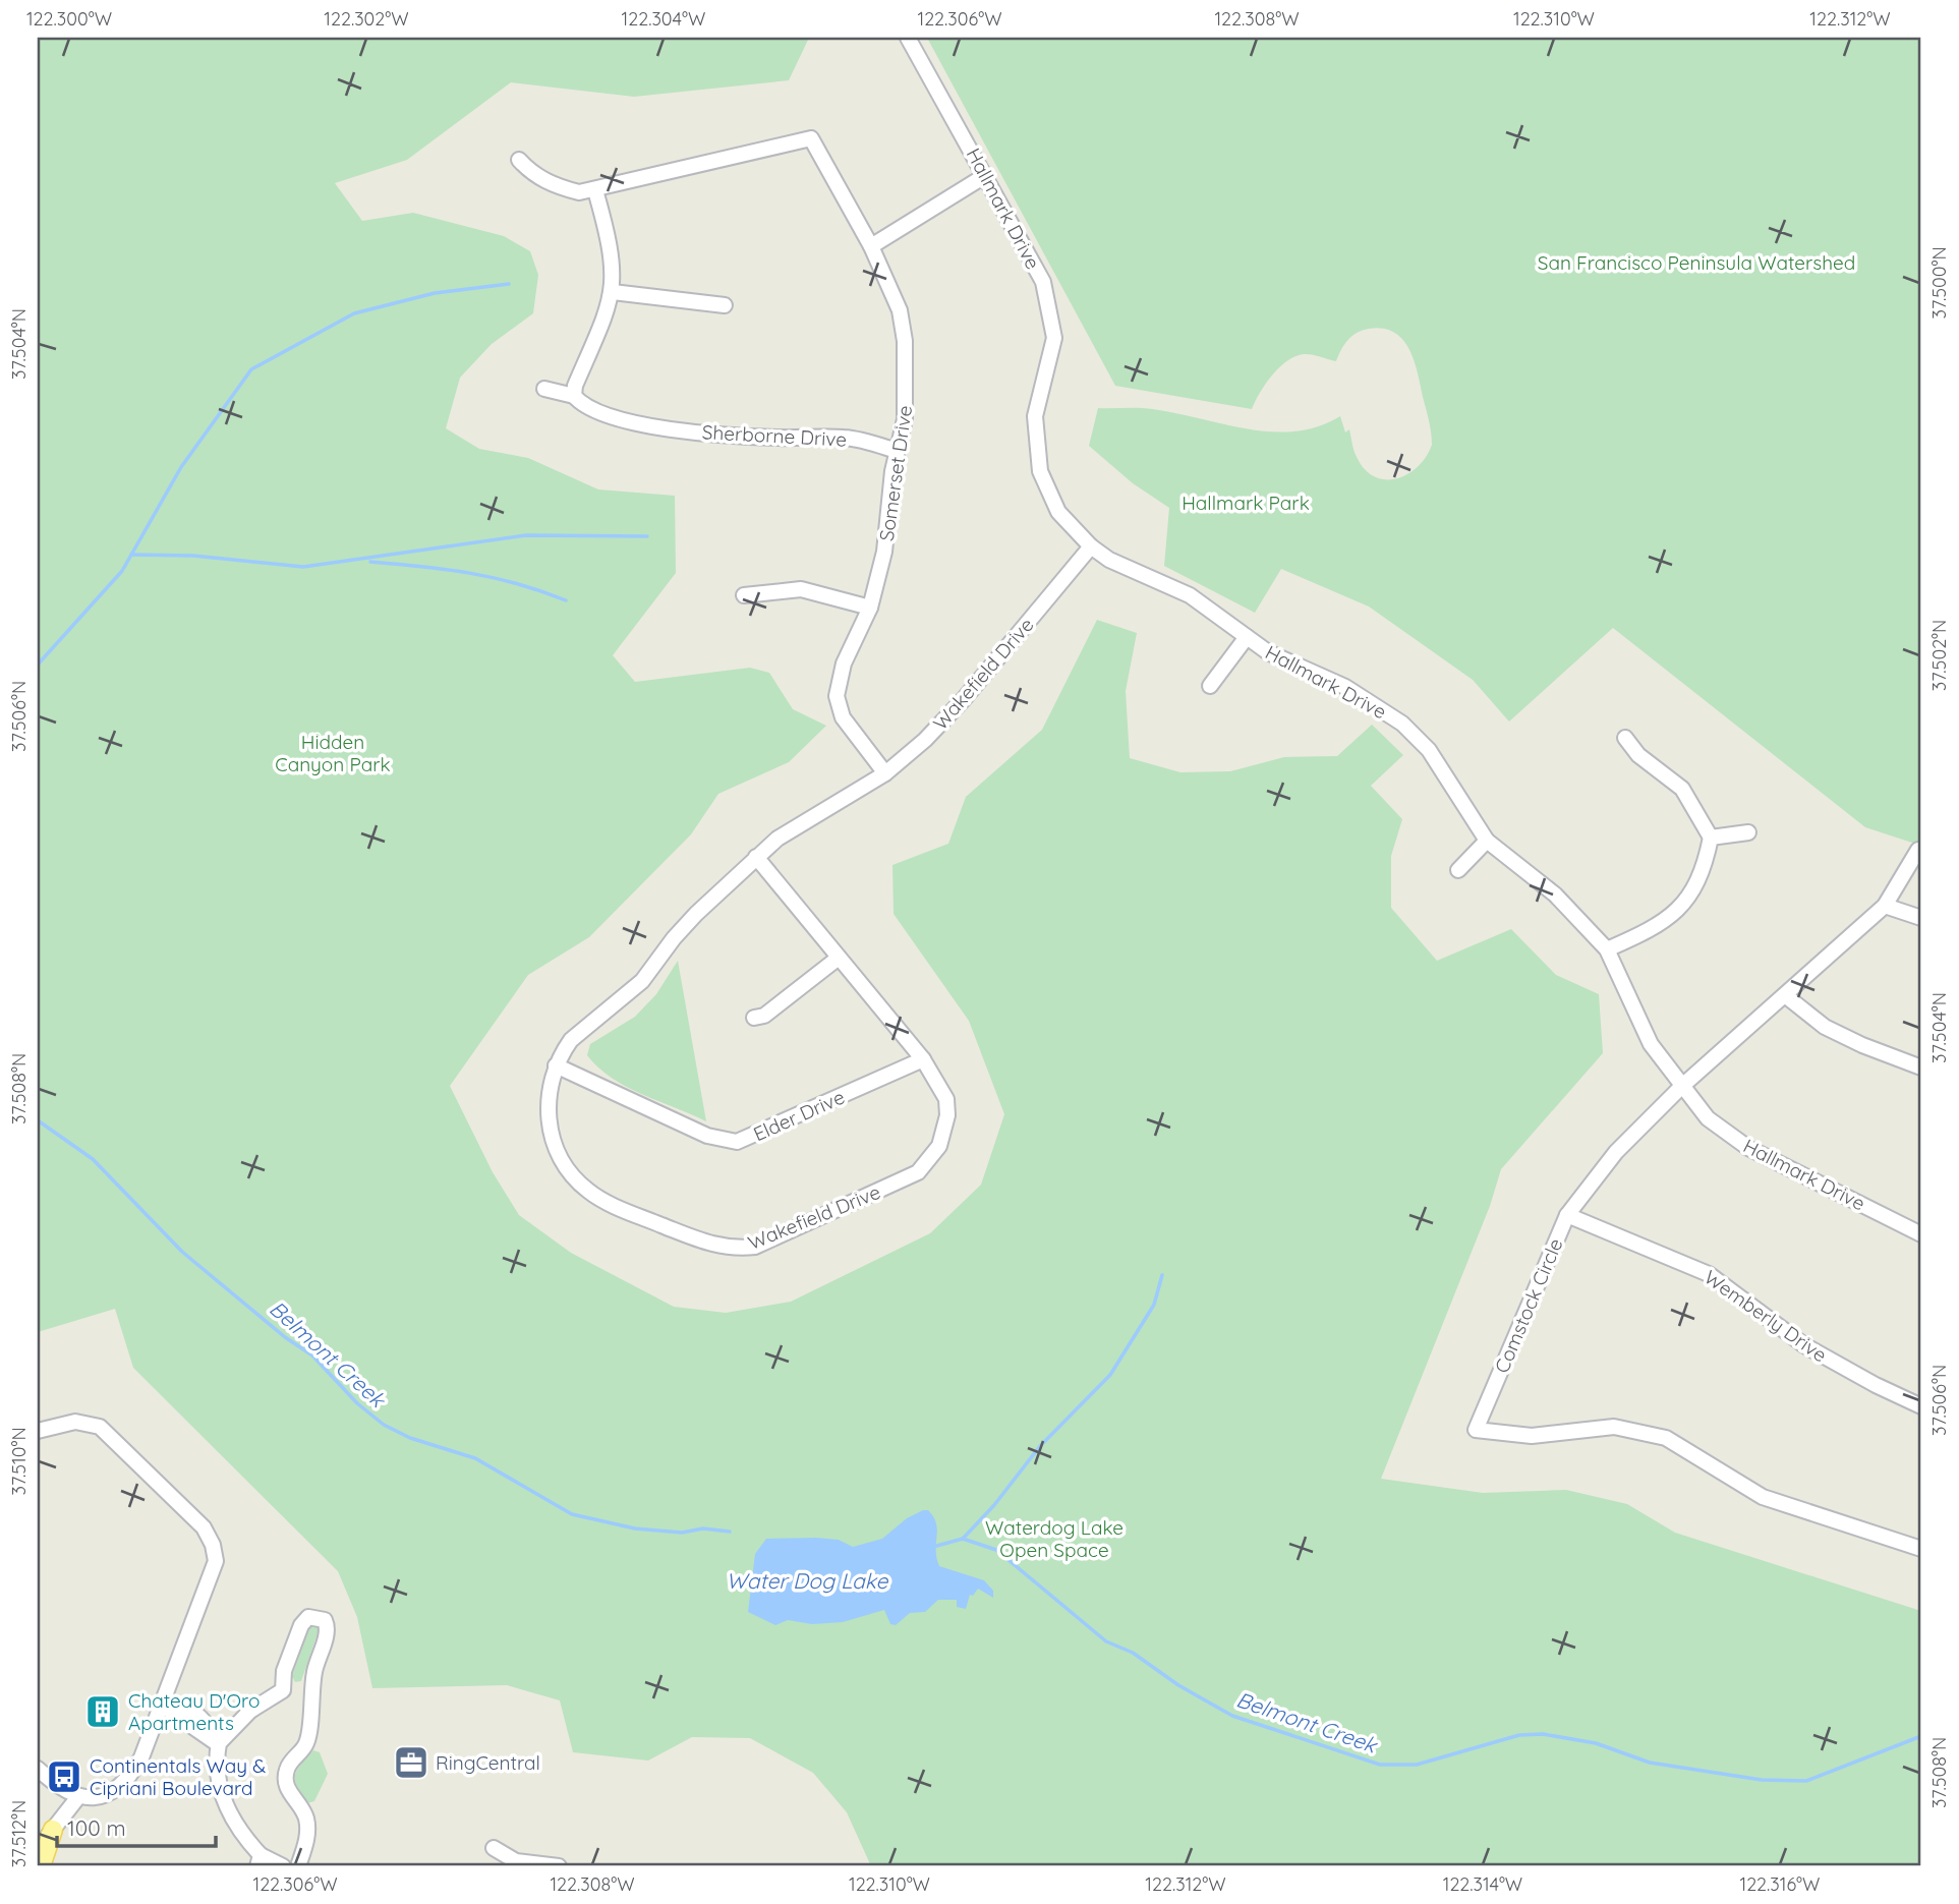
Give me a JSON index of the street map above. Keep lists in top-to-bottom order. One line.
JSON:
{"streets":{"street":["Hallmark Drive","Sherborne Drive","Somerset Drive","Wakefield Drive","Elder Drive","Comstock Circle","Wemberly Drive"]},"crossings":[["Hallmark Drive","Wakefield Drive"],["Hallmark Drive","Comstock Circle"],["Sherborne Drive","Somerset Drive"],["Somerset Drive","Wakefield Drive"],["Wakefield Drive","Elder Drive"],["Comstock Circle","Wemberly Drive"]],"water":["Belmont Creek","Water Dog Lake"],"parks":["San Francisco Peninsula Watershed","Hallmark Park","Hidden Canyon Park","Waterdog Lake Open Space"],"places":{"building":["Chateau D'Oro Apartments"],"office":["RingCentral"],"bus stop":["Continentals Way & Cipriani Boulevard"]},"scale_bar":"100 m","coordinates":["122.300°W","122.302°W","122.304°W","122.306°W","122.308°W","122.310°W","122.312°W","37.500°N","37.504°N","37.502°N","37.506°N","37.508°N","37.510°N","37.512°N","122.314°W","122.316°W"]}
